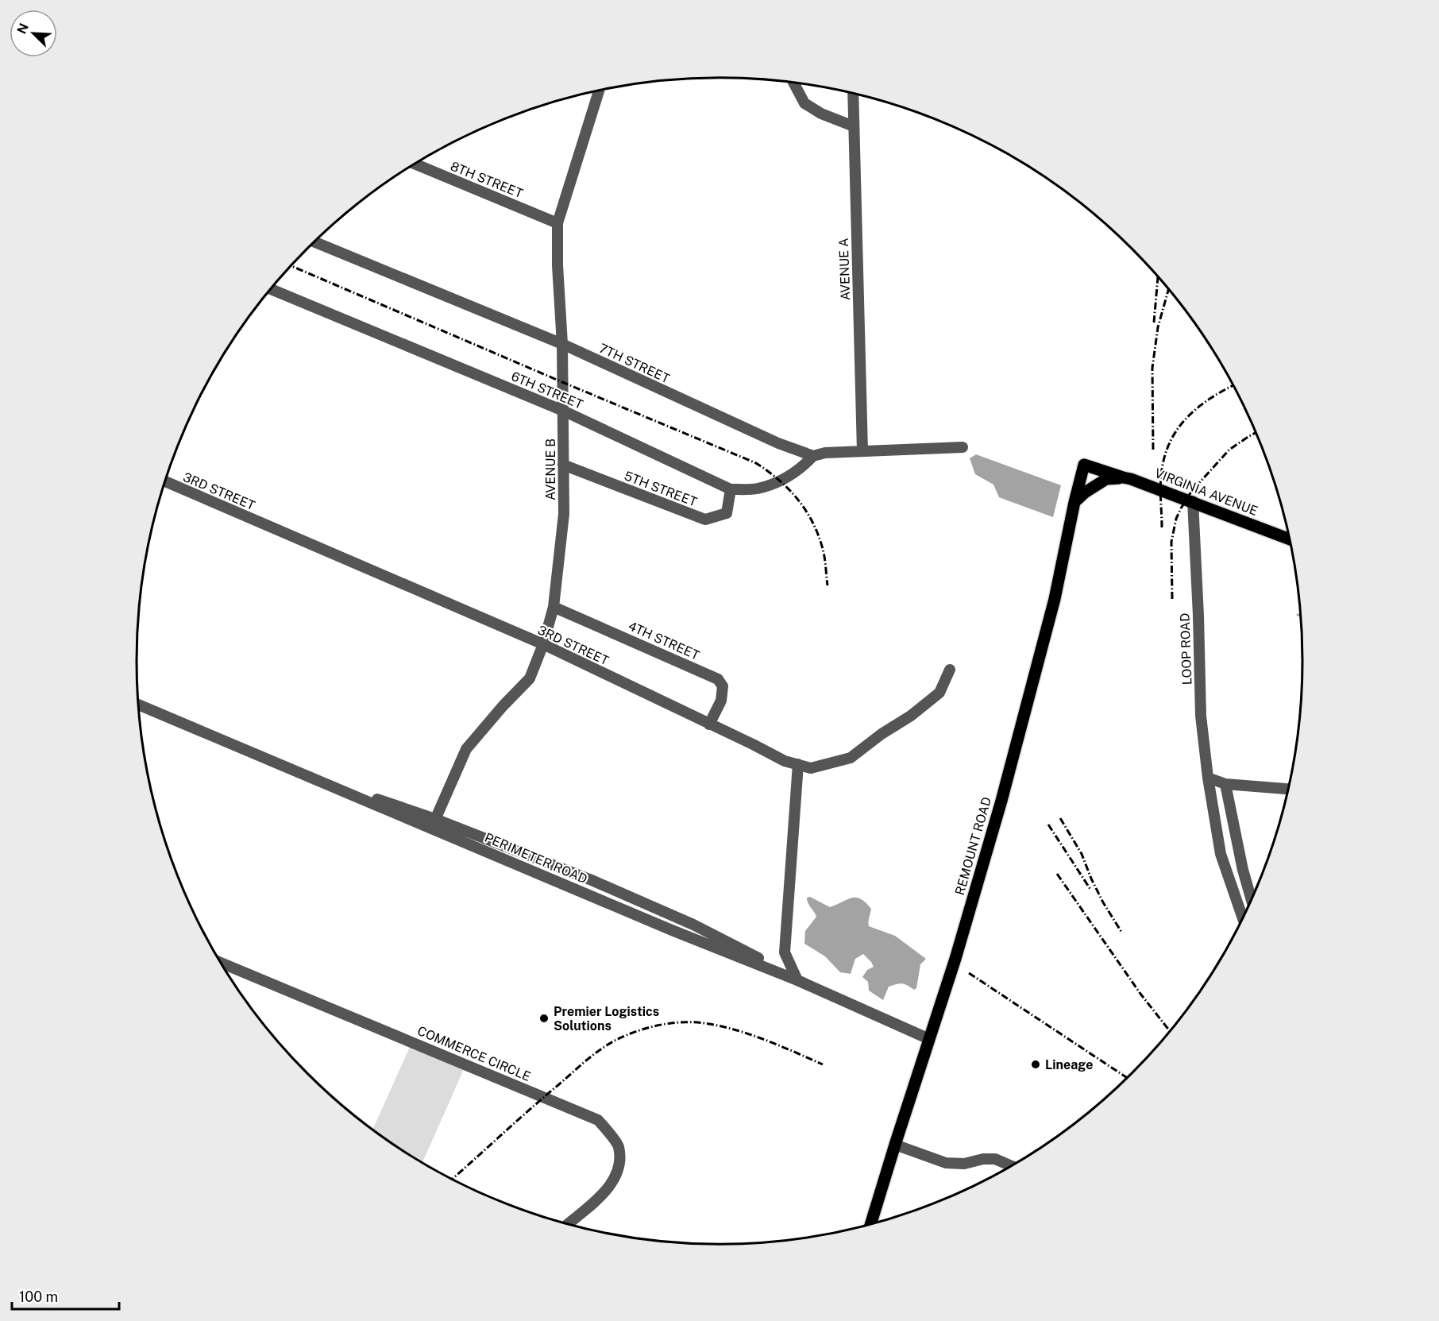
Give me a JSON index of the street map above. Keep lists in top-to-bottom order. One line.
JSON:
{"streets":{"main road":["VIRGINIA AVENUE","REMOUNT ROAD"],"street":["8TH STREET","AVENUE A","7TH STREET","6TH STREET","AVENUE B","5TH STREET","3RD STREET","4TH STREET","LOOP ROAD","PERIMETER ROAD","COMMERCE CIRCLE"]},"crossings":[["8TH STREET","AVENUE B"],["AVENUE A","7TH STREET"],["7TH STREET","6TH STREET"],["7TH STREET","AVENUE B"],["6TH STREET","AVENUE B"],["6TH STREET","5TH STREET"],["AVENUE B","5TH STREET"],["AVENUE B","3RD STREET"],["AVENUE B","4TH STREET"],["AVENUE B","PERIMETER ROAD"],["3RD STREET","4TH STREET"],["VIRGINIA AVENUE","LOOP ROAD"],["VIRGINIA AVENUE","REMOUNT ROAD"],["REMOUNT ROAD","PERIMETER ROAD"]],"places":["Premier Logistics Solutions","Lineage"],"scale_bar":"100 m","north":"top left"}
